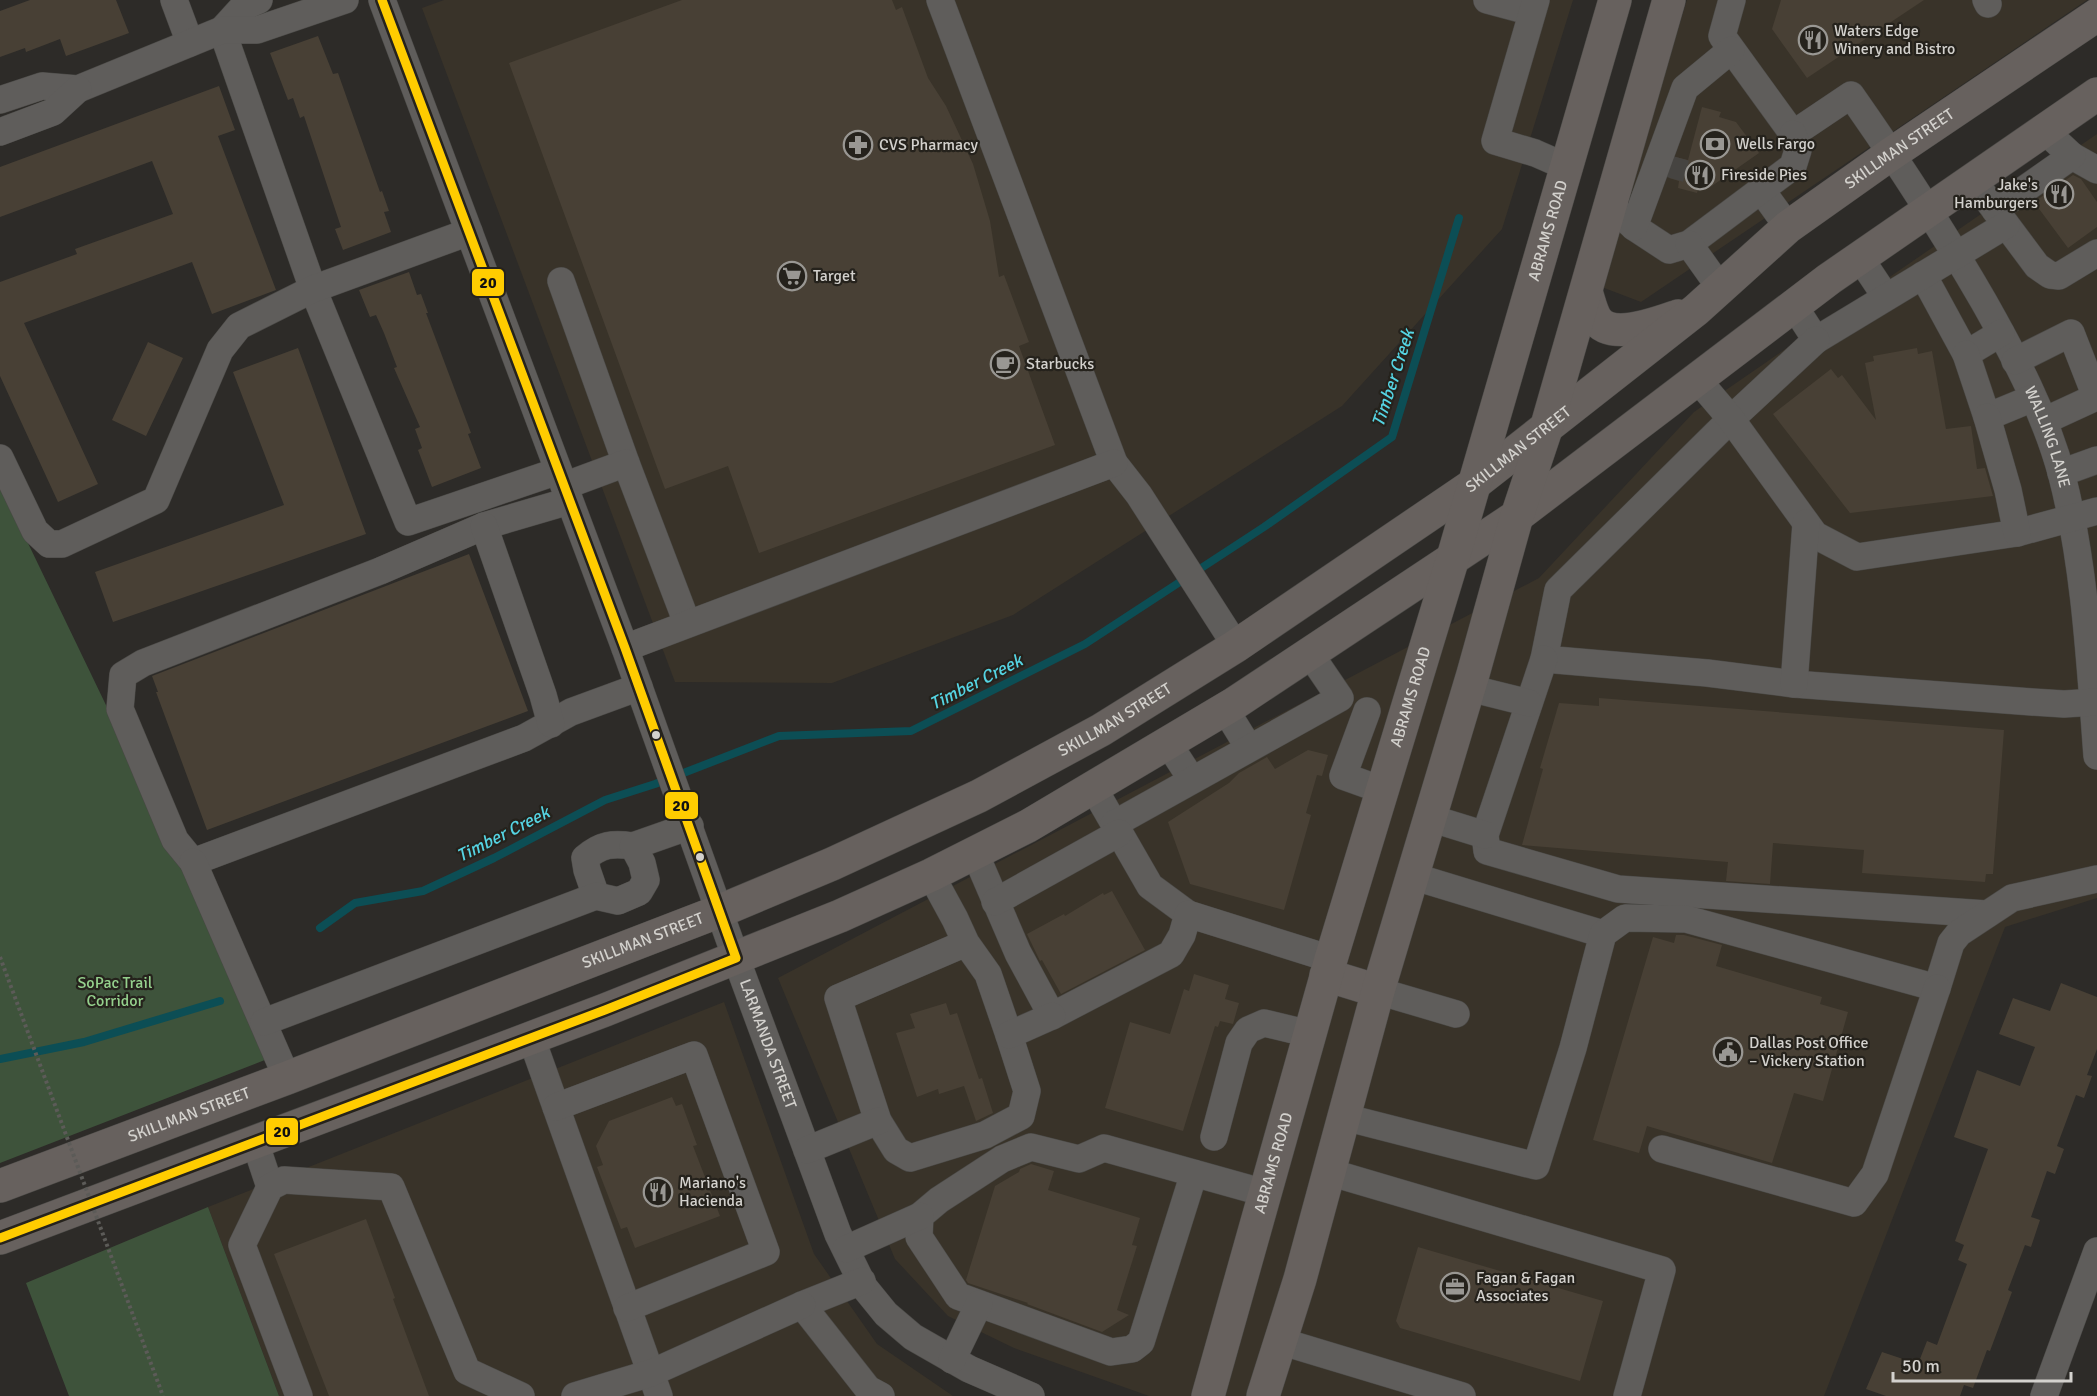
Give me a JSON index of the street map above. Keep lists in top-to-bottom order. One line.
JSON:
{"streets":{"main road":["SKILLMAN STREET","ABRAMS ROAD"],"street":["WALLING LANE","LARMANDA STREET"]},"crossings":[["SKILLMAN STREET","ABRAMS ROAD"],["SKILLMAN STREET","WALLING LANE"],["SKILLMAN STREET","LARMANDA STREET"]],"water":["Timber Creek"],"parks":["SoPac Trail Corridor"],"places":{"restaurant":["Waters Edge Winery and Bistro","Fireside Pies","Jake's Hamburgers","Mariano's Hacienda"],"bank":["Wells Fargo"],"pharmacy":["CVS Pharmacy"],"supermarket":["Target"],"cafe":["Starbucks"],"public building":["Dallas Post Office – Vickery Station"],"office":["Fagan & Fagan Associates"]},"lines":["transit line 20"],"scale_bar":"50 m"}
